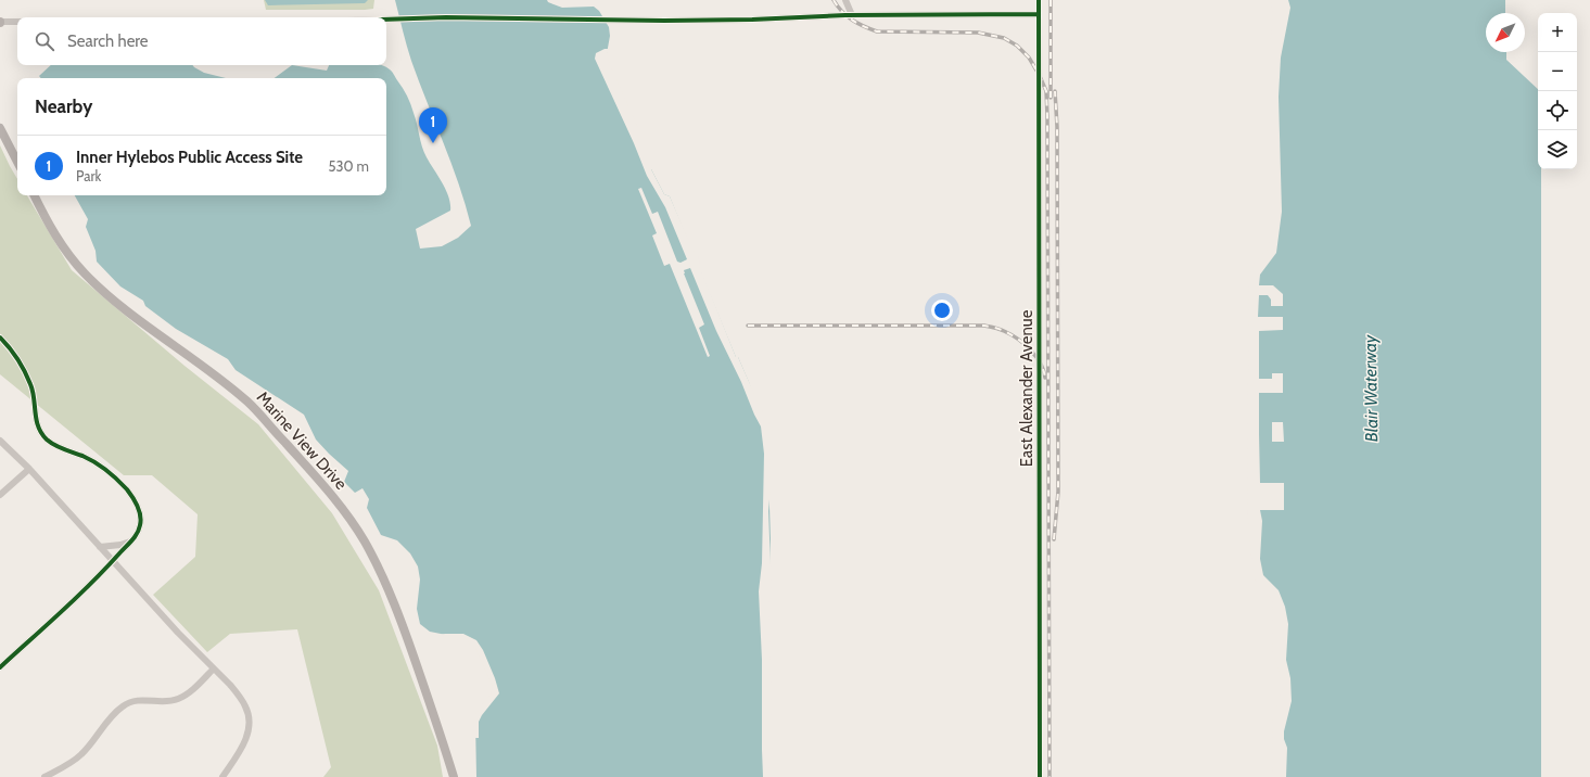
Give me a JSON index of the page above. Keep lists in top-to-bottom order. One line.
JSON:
{"streets":{"main road":["Marine View Drive"],"street":["East Alexander Avenue"]},"water":["Blair Waterway"],"north":"bottom left","page":{"map_buttons":["+","−"],"search":"Search here","heading":"Nearby","pins":"1","list":[{"mark":"1","name":"Inner Hylebos Public Access Site","note":"Park","value":"530 m"}]}}
